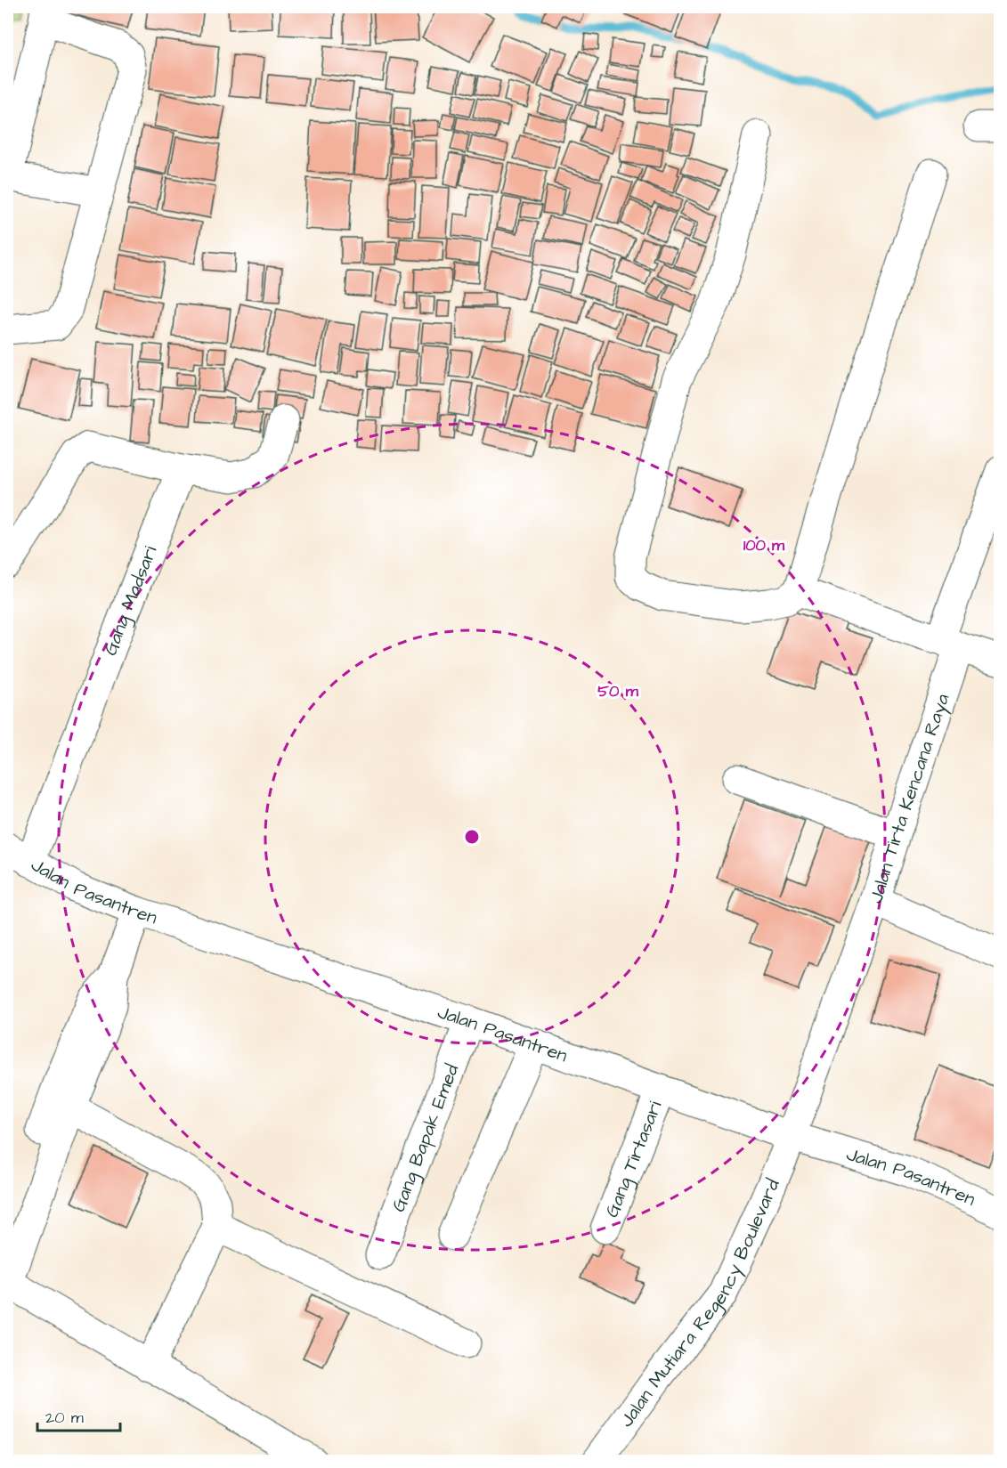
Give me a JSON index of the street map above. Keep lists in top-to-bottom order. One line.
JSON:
{"streets":{"street":["Gang Madsari","Jalan Tirta Kencana Raya","Jalan Pasantren","Gang Bapak Emed","Gang Tirtasari","Jalan Mutiara Regency Boulevard"]},"crossings":[["Gang Madsari","Jalan Pasantren"],["Jalan Tirta Kencana Raya","Jalan Pasantren"],["Jalan Tirta Kencana Raya","Jalan Mutiara Regency Boulevard"],["Jalan Pasantren","Gang Bapak Emed"],["Jalan Pasantren","Gang Tirtasari"],["Jalan Pasantren","Jalan Mutiara Regency Boulevard"]],"scale_bar":"20 m","rings":["100 m","50 m"]}
